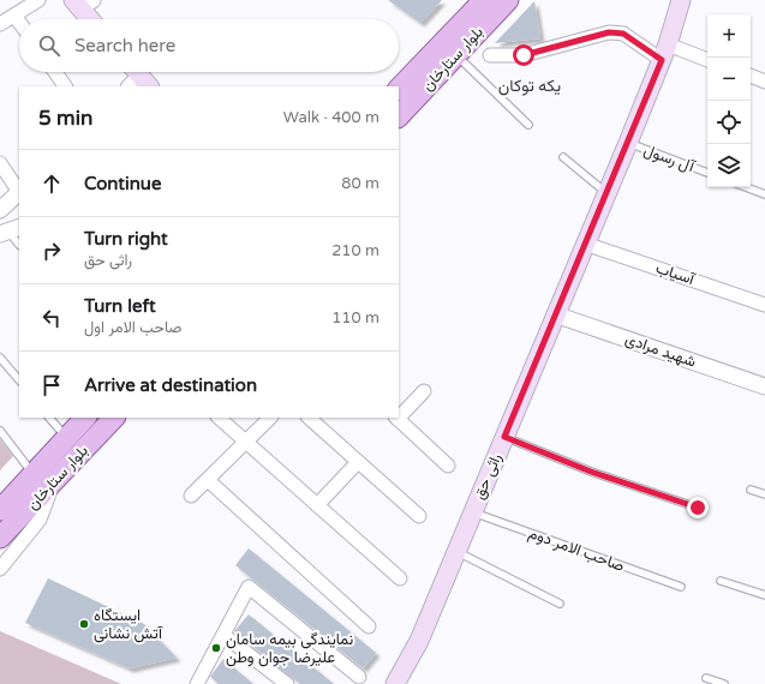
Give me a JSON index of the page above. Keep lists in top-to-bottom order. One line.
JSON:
{"streets":{"main road":["بلوار ستارخان","راثی حق"],"street":["آسیاب","شهید مرادی"],"lane":["آل رسول","صاحب الامر دوم"]},"crossings":[["آل رسول","راثی حق"],["آسیاب","راثی حق"],["شهید مرادی","راثی حق"],["راثی حق","صاحب الامر دوم"]],"districts":["یکه توکان"],"places":["ایستگاه آتش نشانی","نمایندگی بیمه سامان علیرضا جوان وطن"],"page":{"map_buttons":["+","−"],"search":"Search here","heading":["5 min","Walk · 400 m"],"list":[["Continue","80 m"],["Turn right","راثی حق","210 m"],["Turn left","صاحب الامر اول","110 m"],"Arrive at destination"]}}
